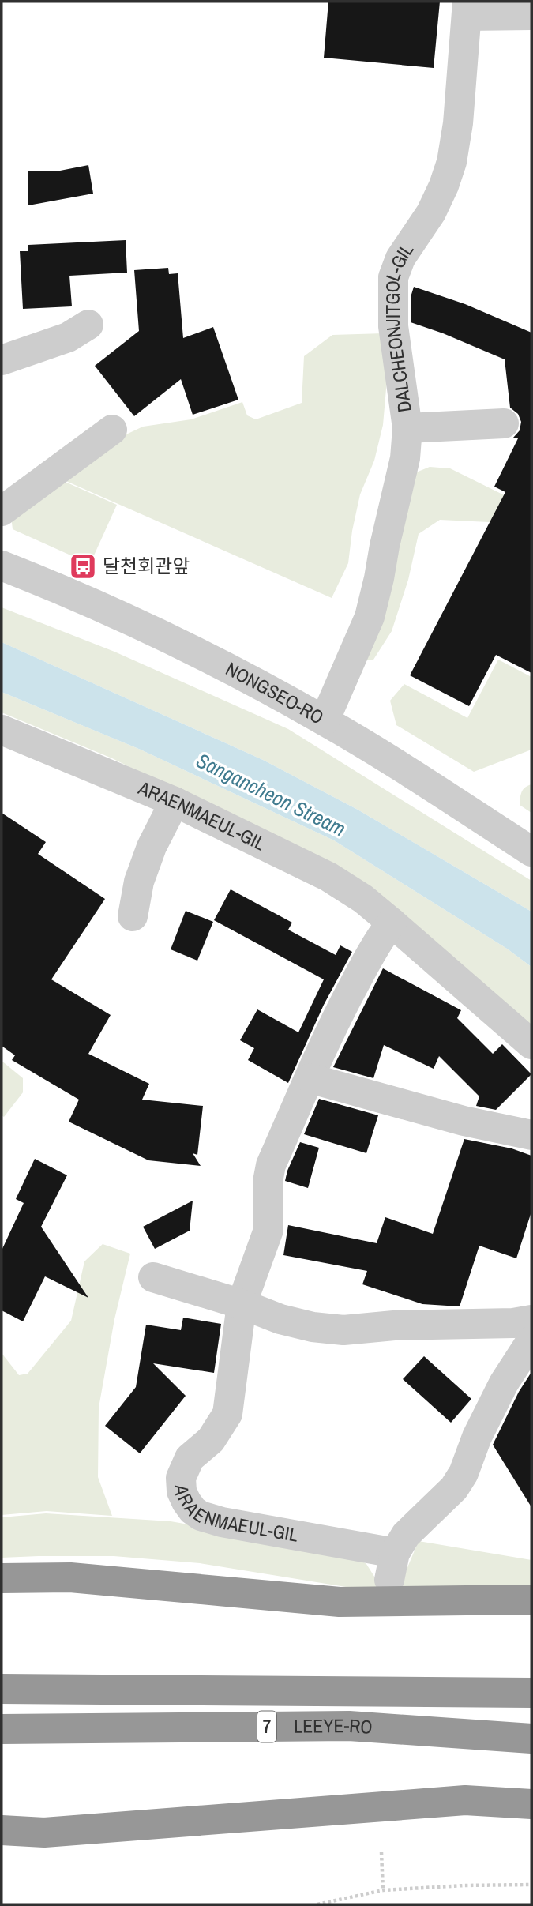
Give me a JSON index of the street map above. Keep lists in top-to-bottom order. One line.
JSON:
{"streets":{"highway":["7","LEEYE-RO"],"street":["DALCHEONJITGOL-GIL","NONGSEO-RO","ARAENMAEUL-GIL"]},"crossings":[["DALCHEONJITGOL-GIL","NONGSEO-RO"]],"water":["Sangancheon Stream"],"places":{"bus stop":["달천회관앞"]}}
